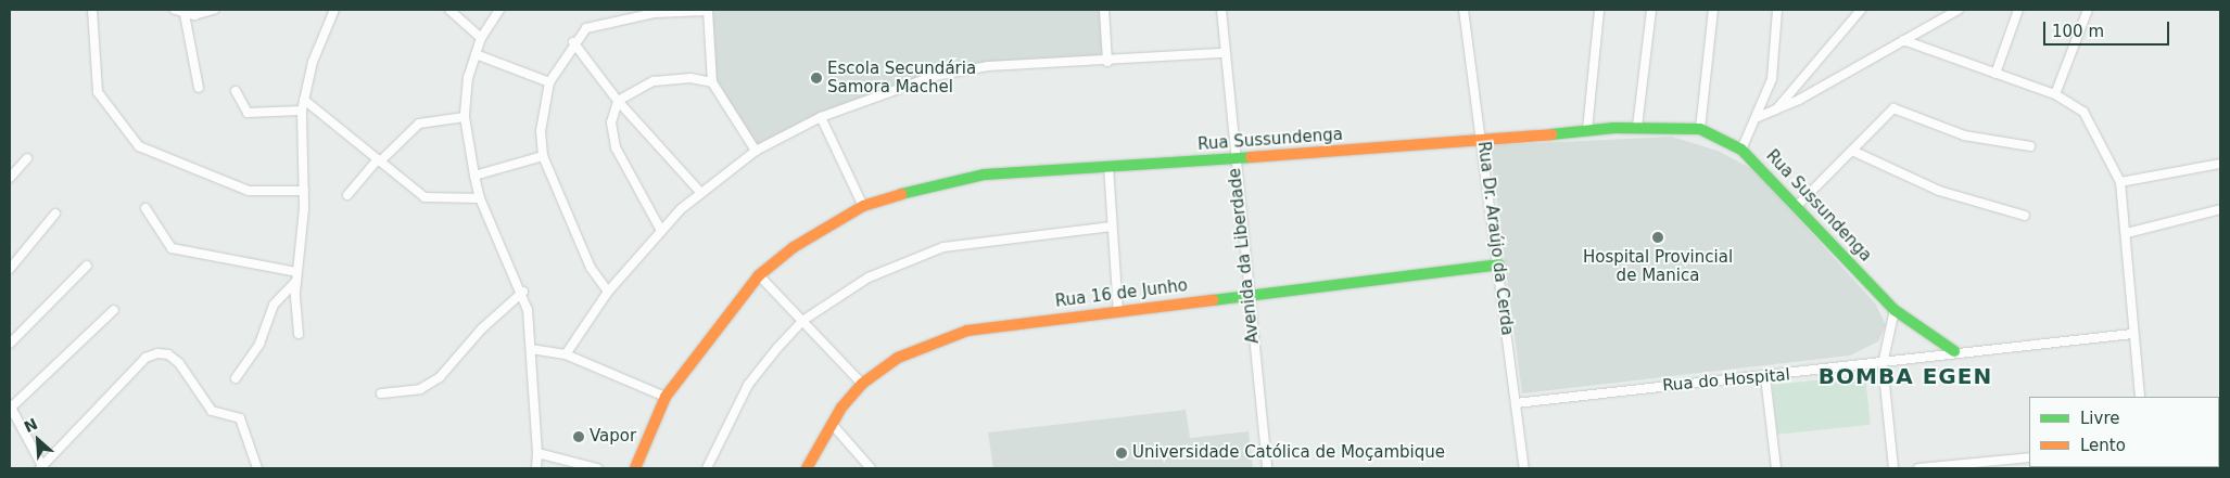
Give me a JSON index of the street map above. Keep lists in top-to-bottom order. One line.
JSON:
{"streets":{"street":["Rua Sussundenga","Rua Dr. Araújo da Cerda","Avenida da Liberdade","Rua 16 de Junho","Rua do Hospital"]},"crossings":[["Rua Sussundenga","Rua Dr. Araújo da Cerda"],["Rua Sussundenga","Avenida da Liberdade"],["Rua Sussundenga","Rua do Hospital"],["Rua Dr. Araújo da Cerda","Rua 16 de Junho"],["Rua Dr. Araújo da Cerda","Rua do Hospital"],["Avenida da Liberdade","Rua 16 de Junho"]],"districts":["BOMBA EGEN"],"places":["Escola Secundária Samora Machel","Hospital Provincial de Manica","Vapor","Universidade Católica de Moçambique"],"legend":["Livre","Lento"],"scale_bar":"100 m","north":"top left"}
